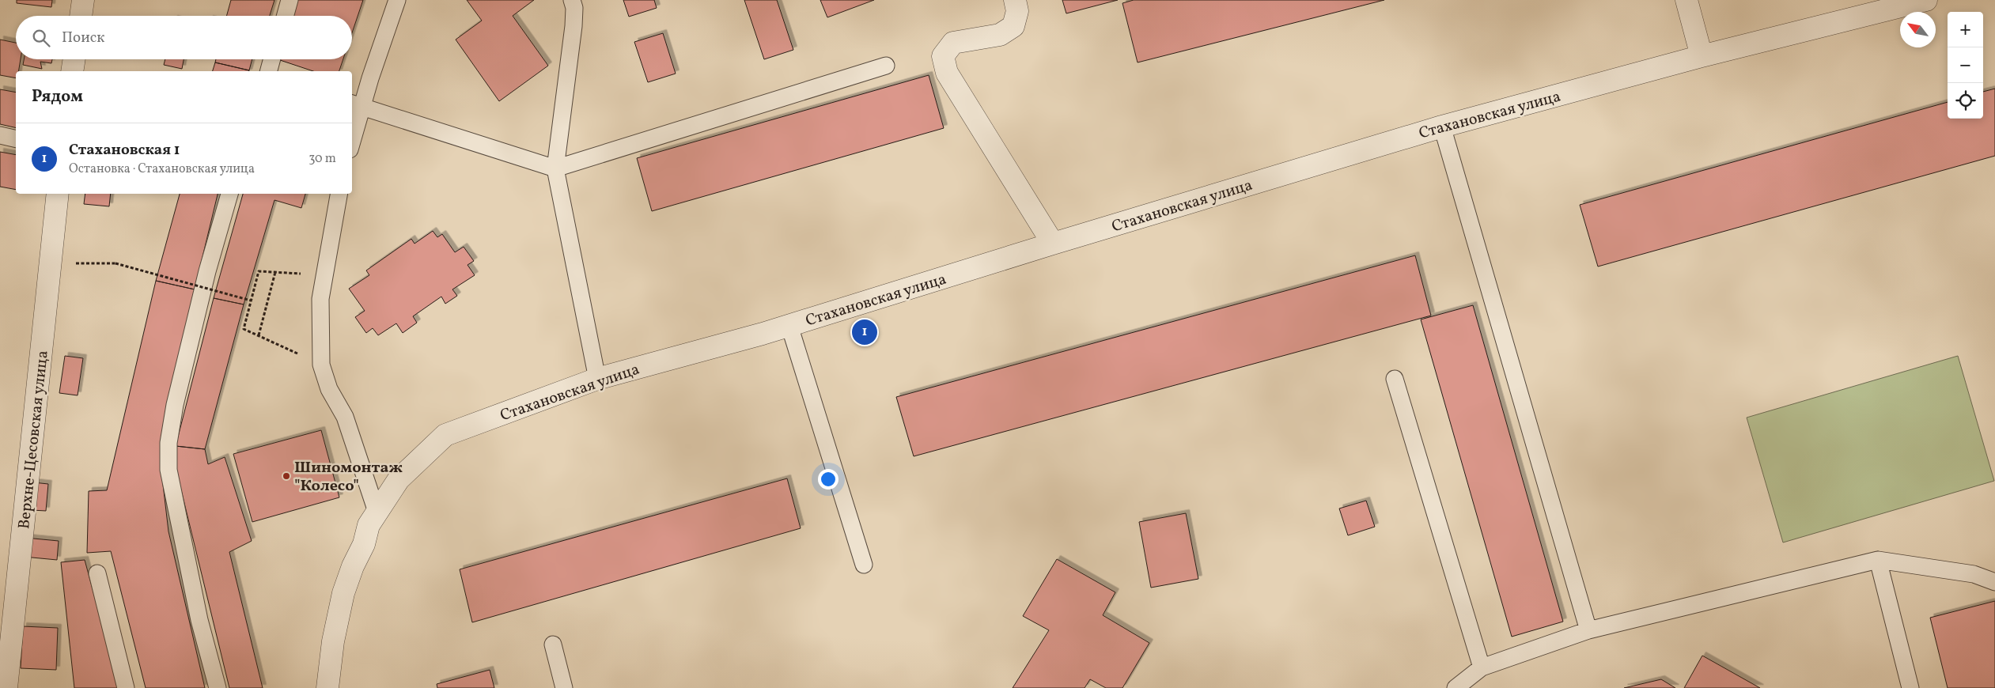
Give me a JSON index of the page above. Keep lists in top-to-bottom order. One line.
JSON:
{"streets":{"street":["Стахановская улица","Верхне-Цесовская улица"]},"places":["Шиномонтаж \"Колесо\""],"north":"top left","page":{"map_buttons":["+","−"],"search":"Поиск","heading":"Рядом","list":[{"mark":"1","name":"Стахановская 1","note":"Остановка · Стахановская улица","value":"30 m"}],"pins":"1"}}
